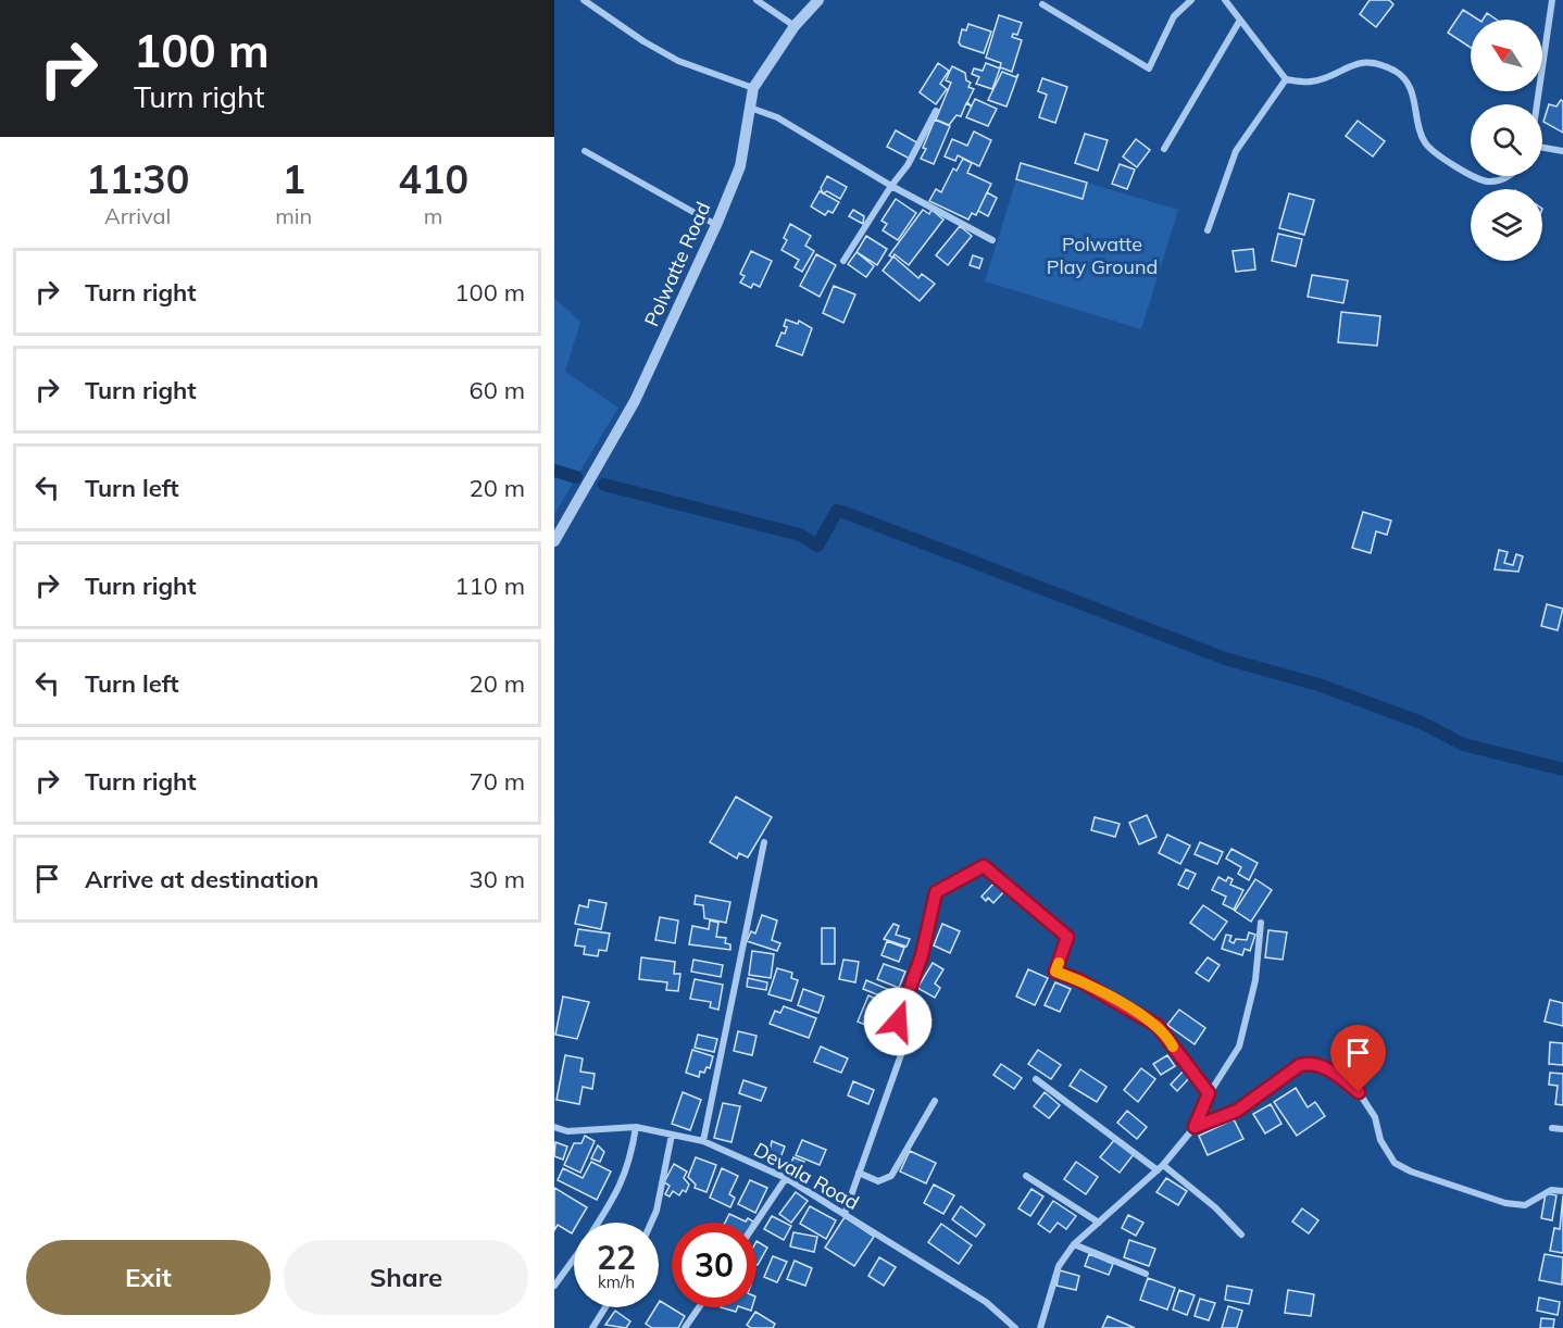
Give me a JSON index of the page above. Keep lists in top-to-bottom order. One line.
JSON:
{"streets":{"street":["Polwatte Road","Devala Road"]},"parks":["Polwatte Play Ground"],"north":"top left","page":{"turn":["100 m","Turn right"],"eta":["11:30","Arrival","1","min","410","m"],"list":[{"name":"Turn right","value":"100 m"},{"name":"Turn right","value":"60 m"},{"name":"Turn left","value":"20 m"},{"name":"Turn right","value":"110 m"},{"name":"Turn left","value":"20 m"},{"name":"Turn right","value":"70 m"},{"name":"Arrive at destination","value":"30 m"}],"speed":"22 km/h","limit":"30","buttons":["Exit","Share"]}}
